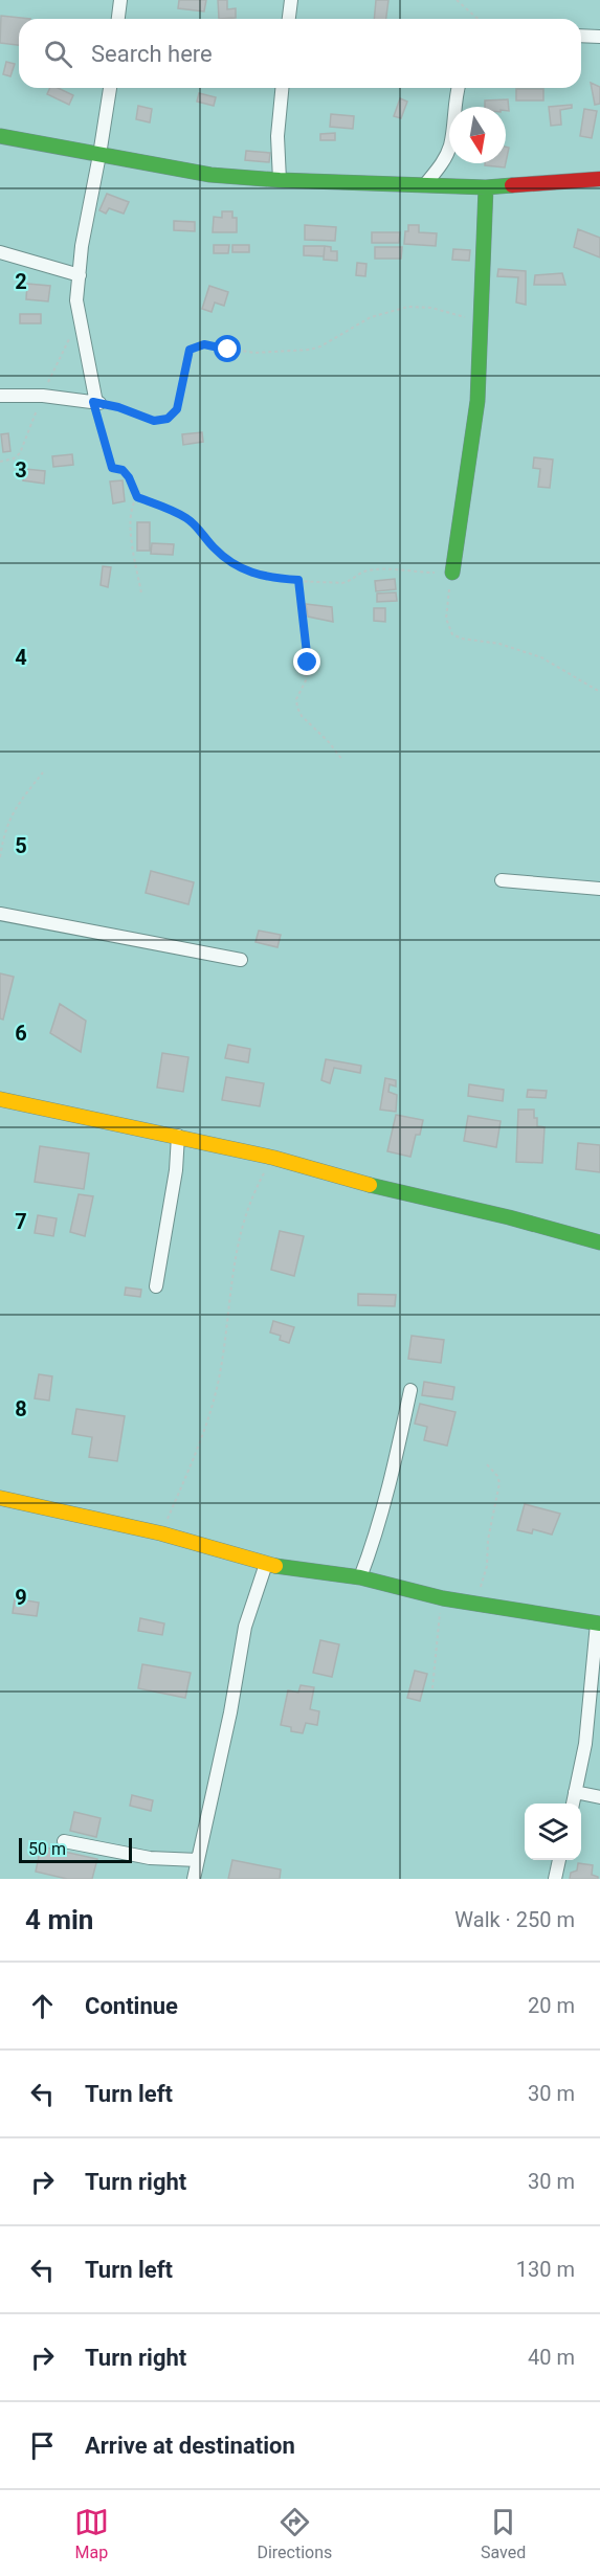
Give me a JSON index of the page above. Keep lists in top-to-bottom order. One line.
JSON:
{"scale_bar":"50 m","north":"bottom","page":{"search":"Search here","scale":"50 m","heading":["4 min","Walk · 250 m"],"list":[["Continue","20 m"],["Turn left","30 m"],["Turn right","30 m"],["Turn left","130 m"],["Turn right","40 m"],"Arrive at destination"],"nav":["Map","Directions","Saved"]},"grid":{"rows":["2","3","4","5","6","7","8","9"]}}
